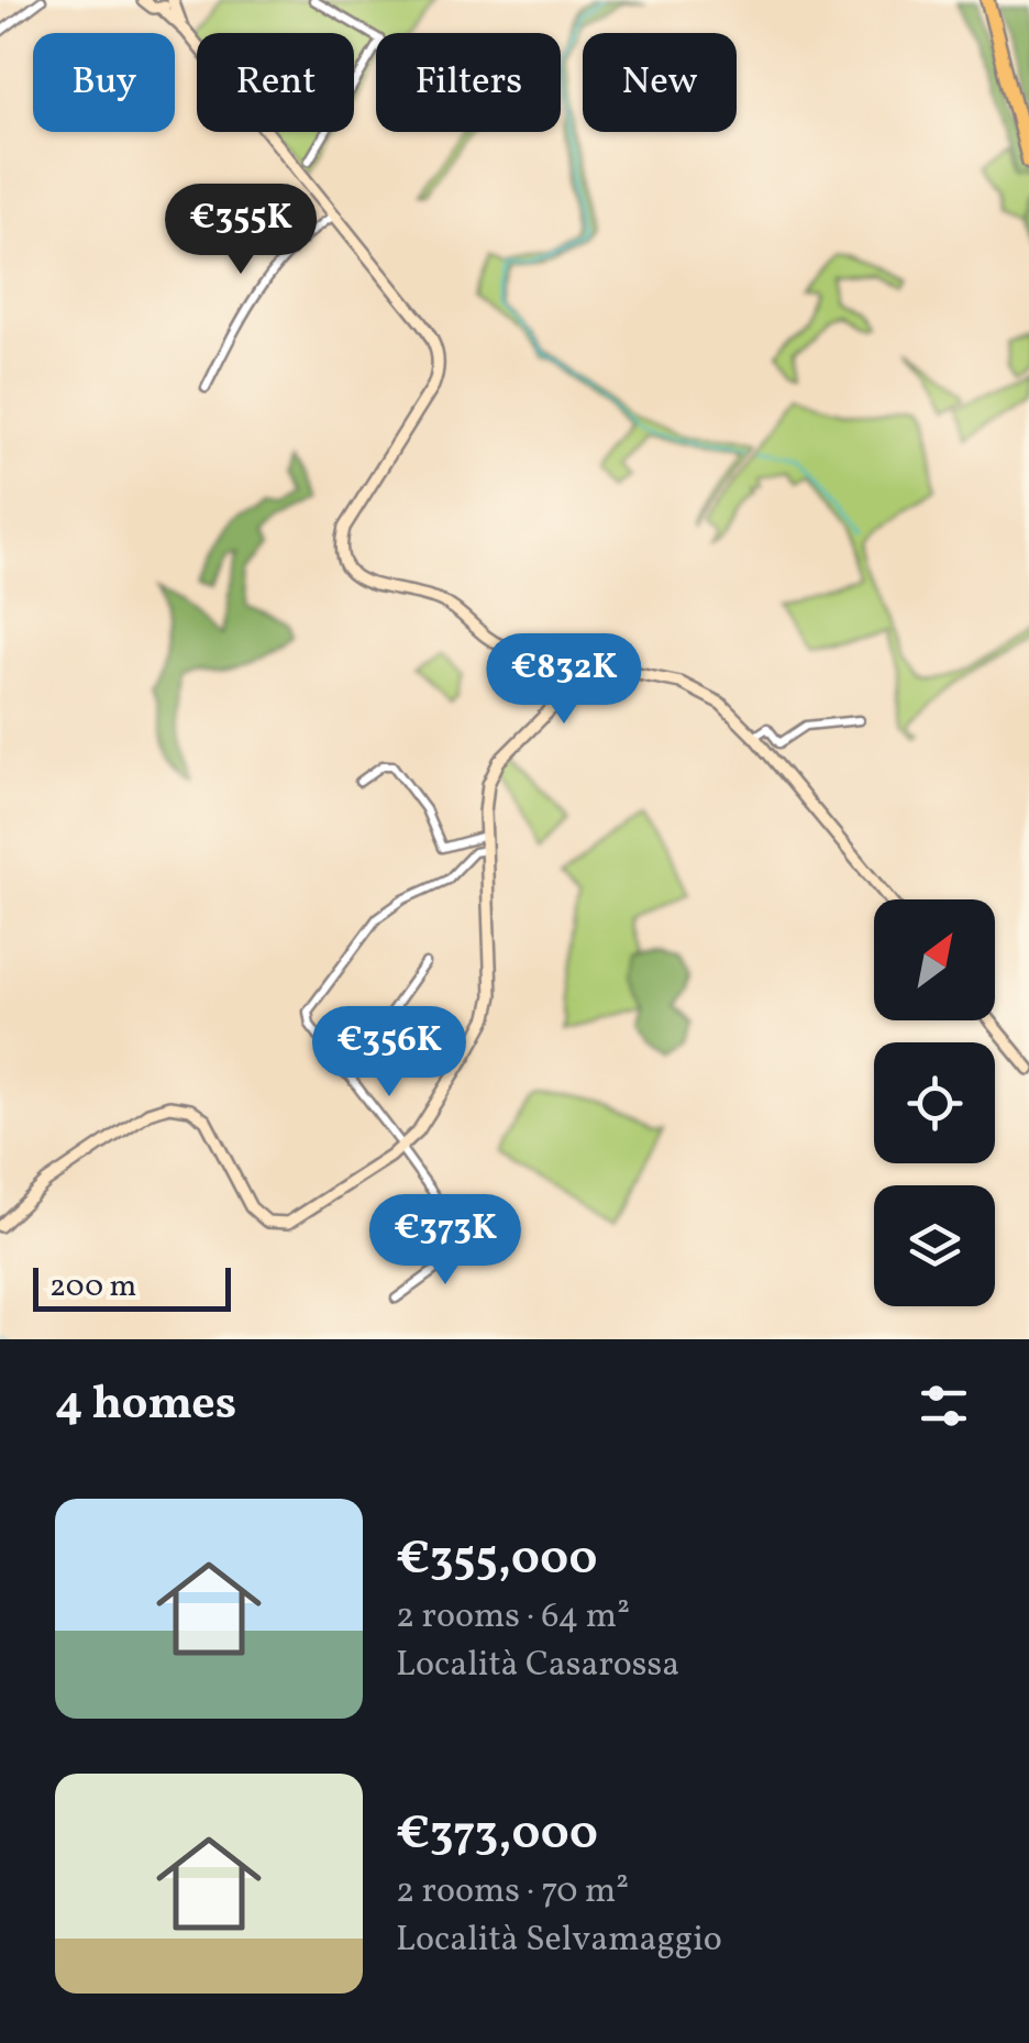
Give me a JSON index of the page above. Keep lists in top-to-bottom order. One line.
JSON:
{"scale_bar":"200 m","north":"top right","page":{"chip":["Buy","Rent","Filters","New"],"price":["€355K","€832K","€356K","€373K"],"scale":"200 m","heading":"4 homes","list":[{"name":"€355,000","note":"2 rooms · 64 m² · Località Casarossa"},{"name":"€373,000","note":"2 rooms · 70 m² · Località Selvamaggio"}]}}
